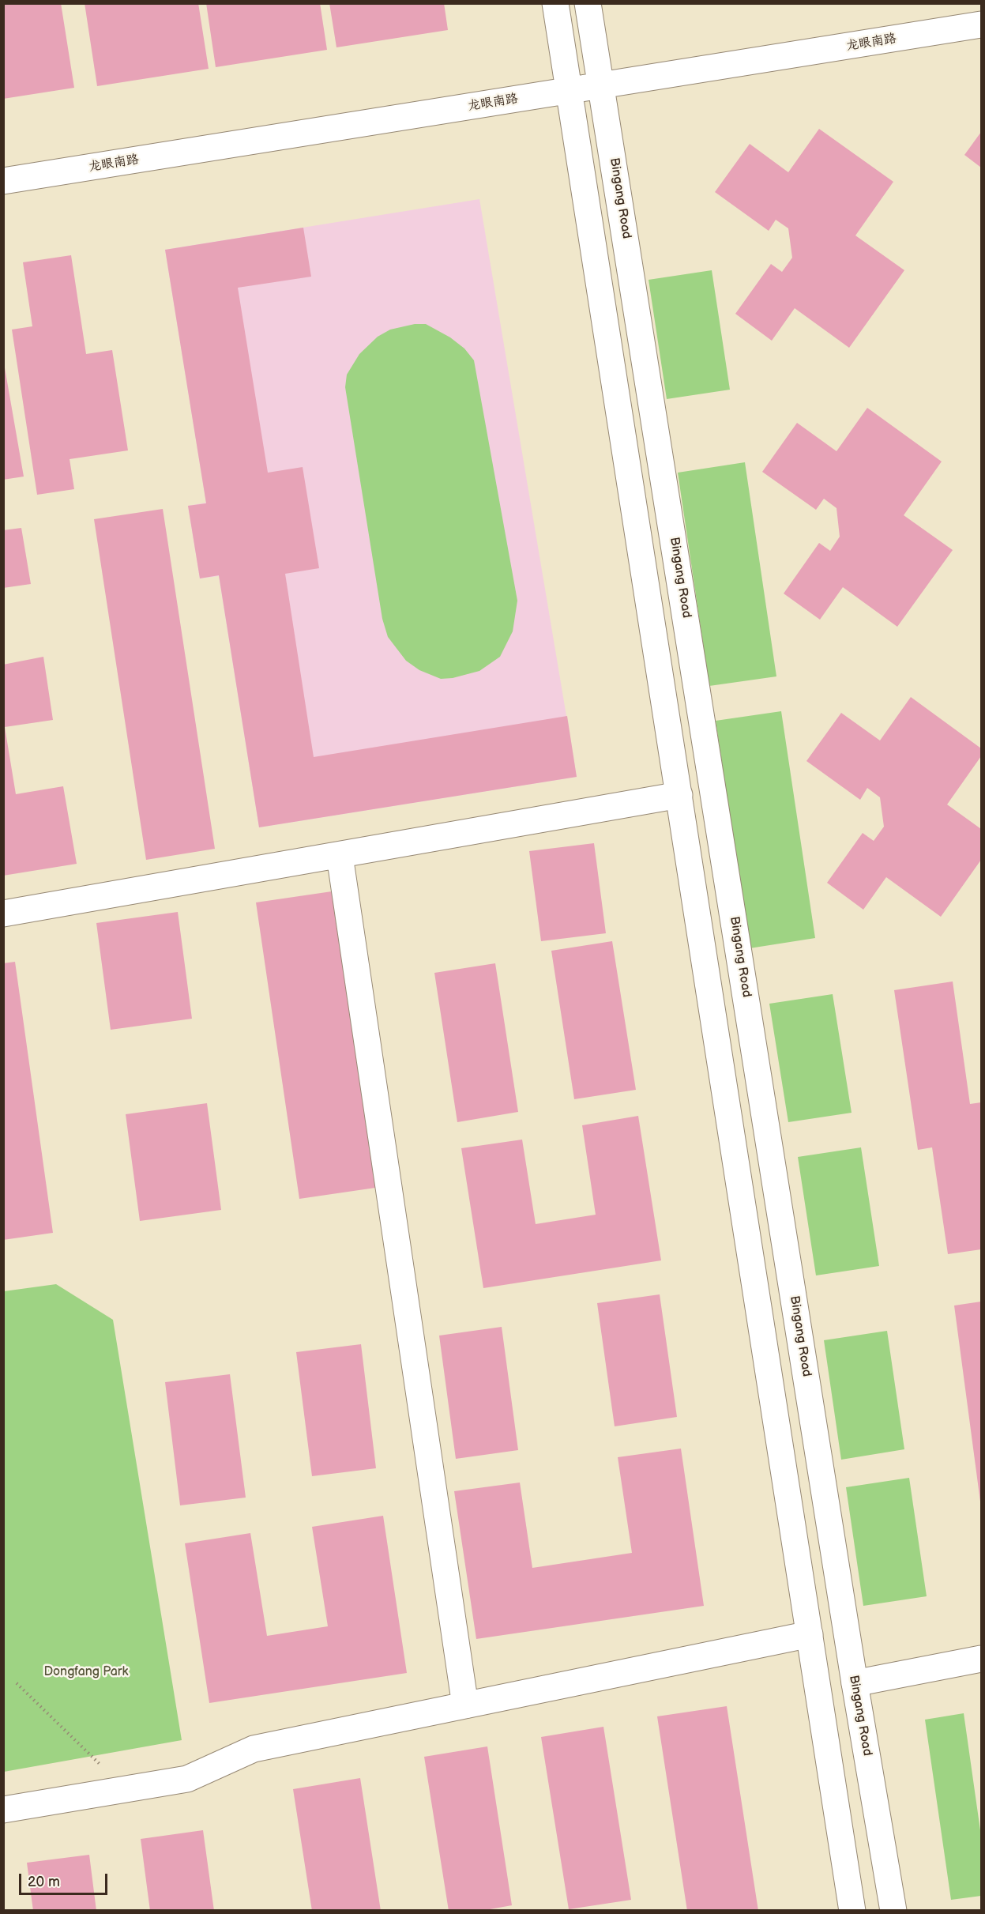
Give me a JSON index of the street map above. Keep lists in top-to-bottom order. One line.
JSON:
{"streets":{"street":["龙眼南路","Bingang Road"]},"crossings":[["龙眼南路","Bingang Road"]],"parks":["Dongfang Park"],"scale_bar":"20 m"}
